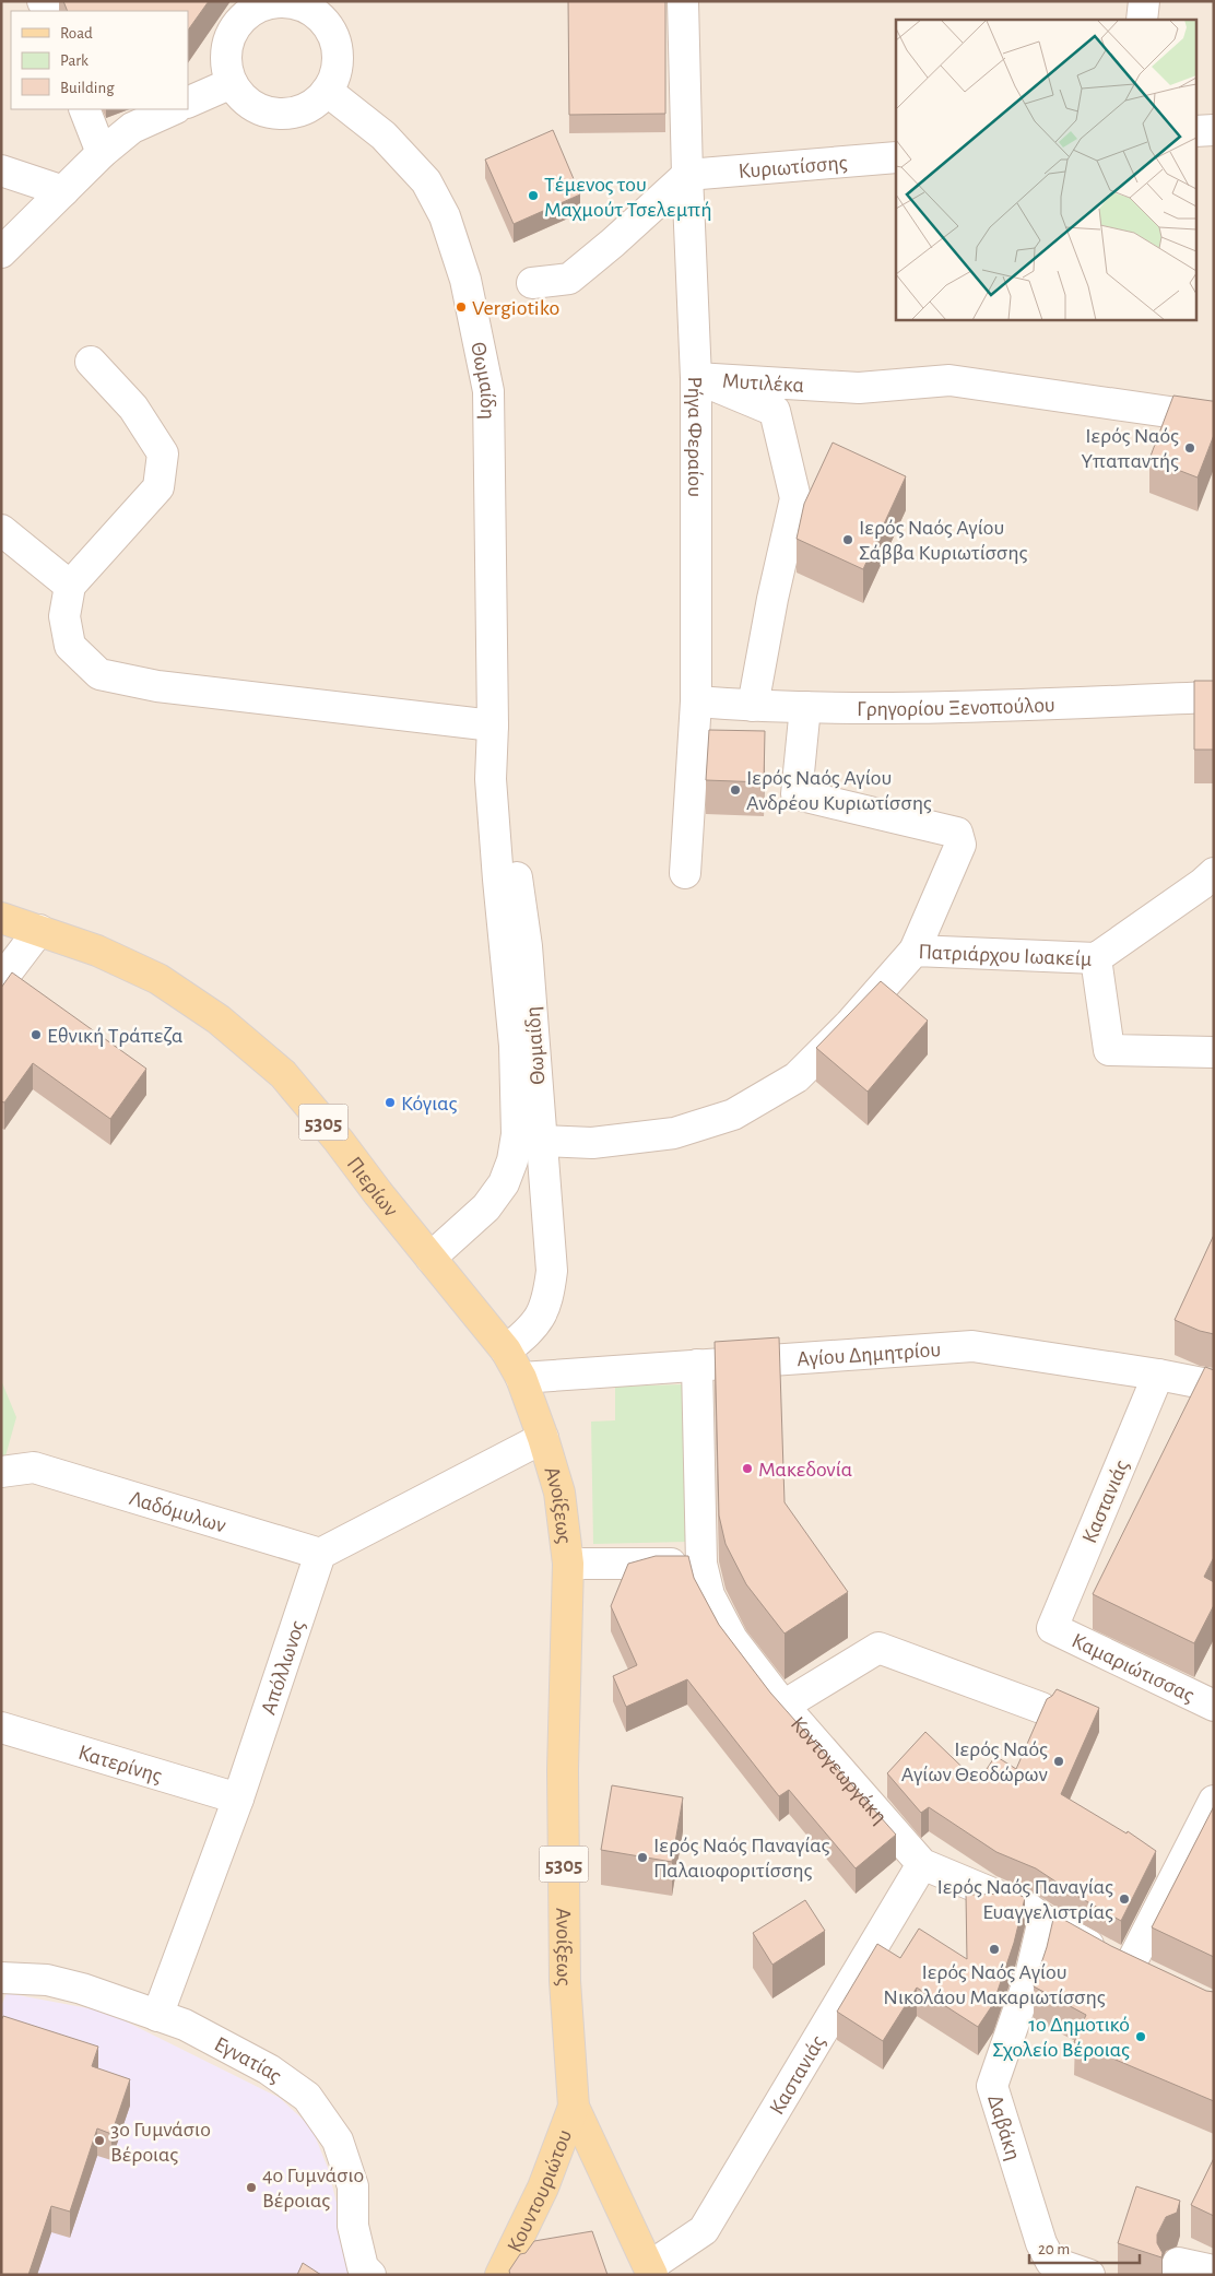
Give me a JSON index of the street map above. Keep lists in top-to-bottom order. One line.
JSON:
{"streets":{"main road":["5305","Πιερίων","Ανοίξεως","Κουντουριώτου"],"street":["Κυριωτίσσης","Θωμαίδη","Μυτιλέκα","Ρήγα Φεραίου","Γρηγορίου Ξενοπούλου","Πατριάρχου Ιωακείμ","Αγίου Δημητρίου","Καστανιάς","Λαδόμυλων","Καμαριώτισσας","Απόλλωνος","Κατερίνης","Κοντογεωργάκη","Εγνατίας","Δαβάκη"]},"crossings":[["Κυριωτίσσης","Ρήγα Φεραίου"],["Θωμαίδη","Πατριάρχου Ιωακείμ"],["Θωμαίδη","Πιερίων"],["Μυτιλέκα","Ρήγα Φεραίου"],["Μυτιλέκα","Γρηγορίου Ξενοπούλου"],["Ρήγα Φεραίου","Γρηγορίου Ξενοπούλου"],["Πιερίων","Αγίου Δημητρίου"],["Πιερίων","Ανοίξεως"],["Αγίου Δημητρίου","Καστανιάς"],["Αγίου Δημητρίου","Κοντογεωργάκη"],["Καστανιάς","Ανοίξεως"],["Καστανιάς","Καμαριώτισσας"],["Καστανιάς","Κοντογεωργάκη"],["Ανοίξεως","Κουντουριώτου"],["Λαδόμυλων","Απόλλωνος"],["Απόλλωνος","Κατερίνης"],["Απόλλωνος","Εγνατίας"],["Κοντογεωργάκη","Δαβάκη"]],"places":["Τέμενος του Μαχμούτ Τσελεμπή","Vergiotiko","Ιερός Ναός Υπαπαντής","Ιερός Ναός Αγίου Σάββα Κυριωτίσσης","Ιερός Ναός Αγίου Ανδρέου Κυριωτίσσης","Εθνική Τράπεζα","Κόγιας","Μακεδονία","Ιερός Ναός Αγίων Θεοδώρων","Ιερός Ναός Παναγίας Παλαιοφοριτίσσης","Ιερός Ναός Παναγίας Ευαγγελιστρίας","Ιερός Ναός Αγίου Νικολάου Μακαριωτίσσης","1ο Δημοτικό Σχολείο Βέροιας","3ο Γυμνάσιο Βέροιας","4ο Γυμνάσιο Βέροιας"],"legend":["Road","Park","Building"],"scale_bar":"20 m"}
